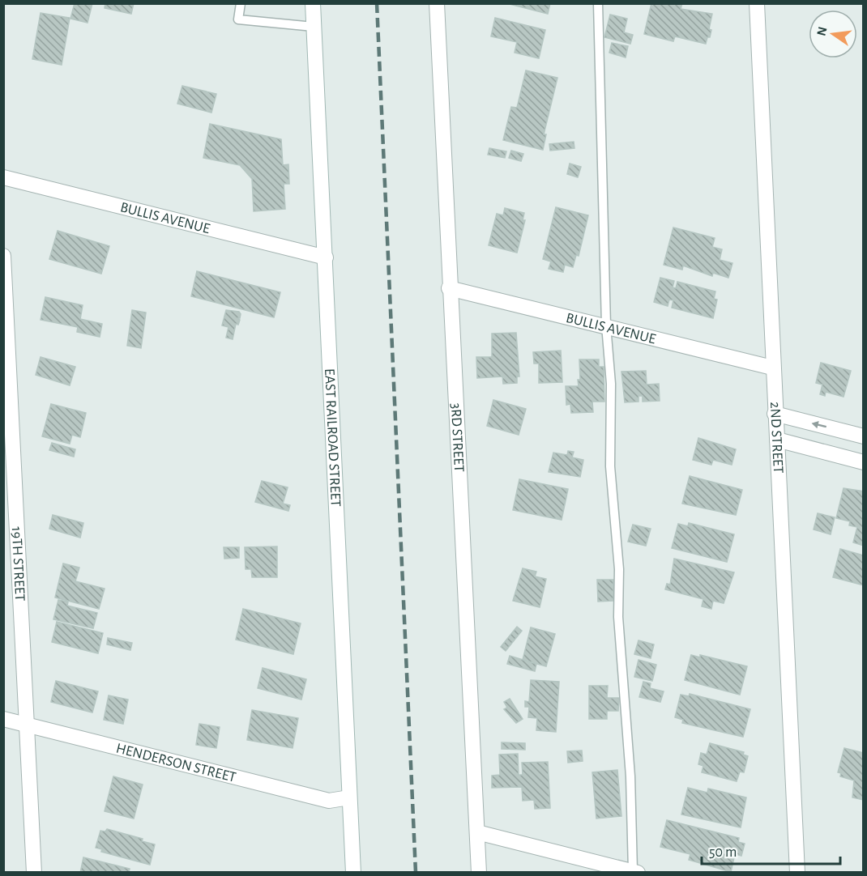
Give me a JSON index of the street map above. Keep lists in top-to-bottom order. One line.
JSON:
{"streets":{"street":["BULLIS AVENUE","EAST RAILROAD STREET","3RD STREET","2ND STREET","19TH STREET","HENDERSON STREET"]},"crossings":[["BULLIS AVENUE","EAST RAILROAD STREET"],["BULLIS AVENUE","3RD STREET"],["BULLIS AVENUE","2ND STREET"],["EAST RAILROAD STREET","HENDERSON STREET"],["19TH STREET","HENDERSON STREET"]],"scale_bar":"50 m","north":"left"}
